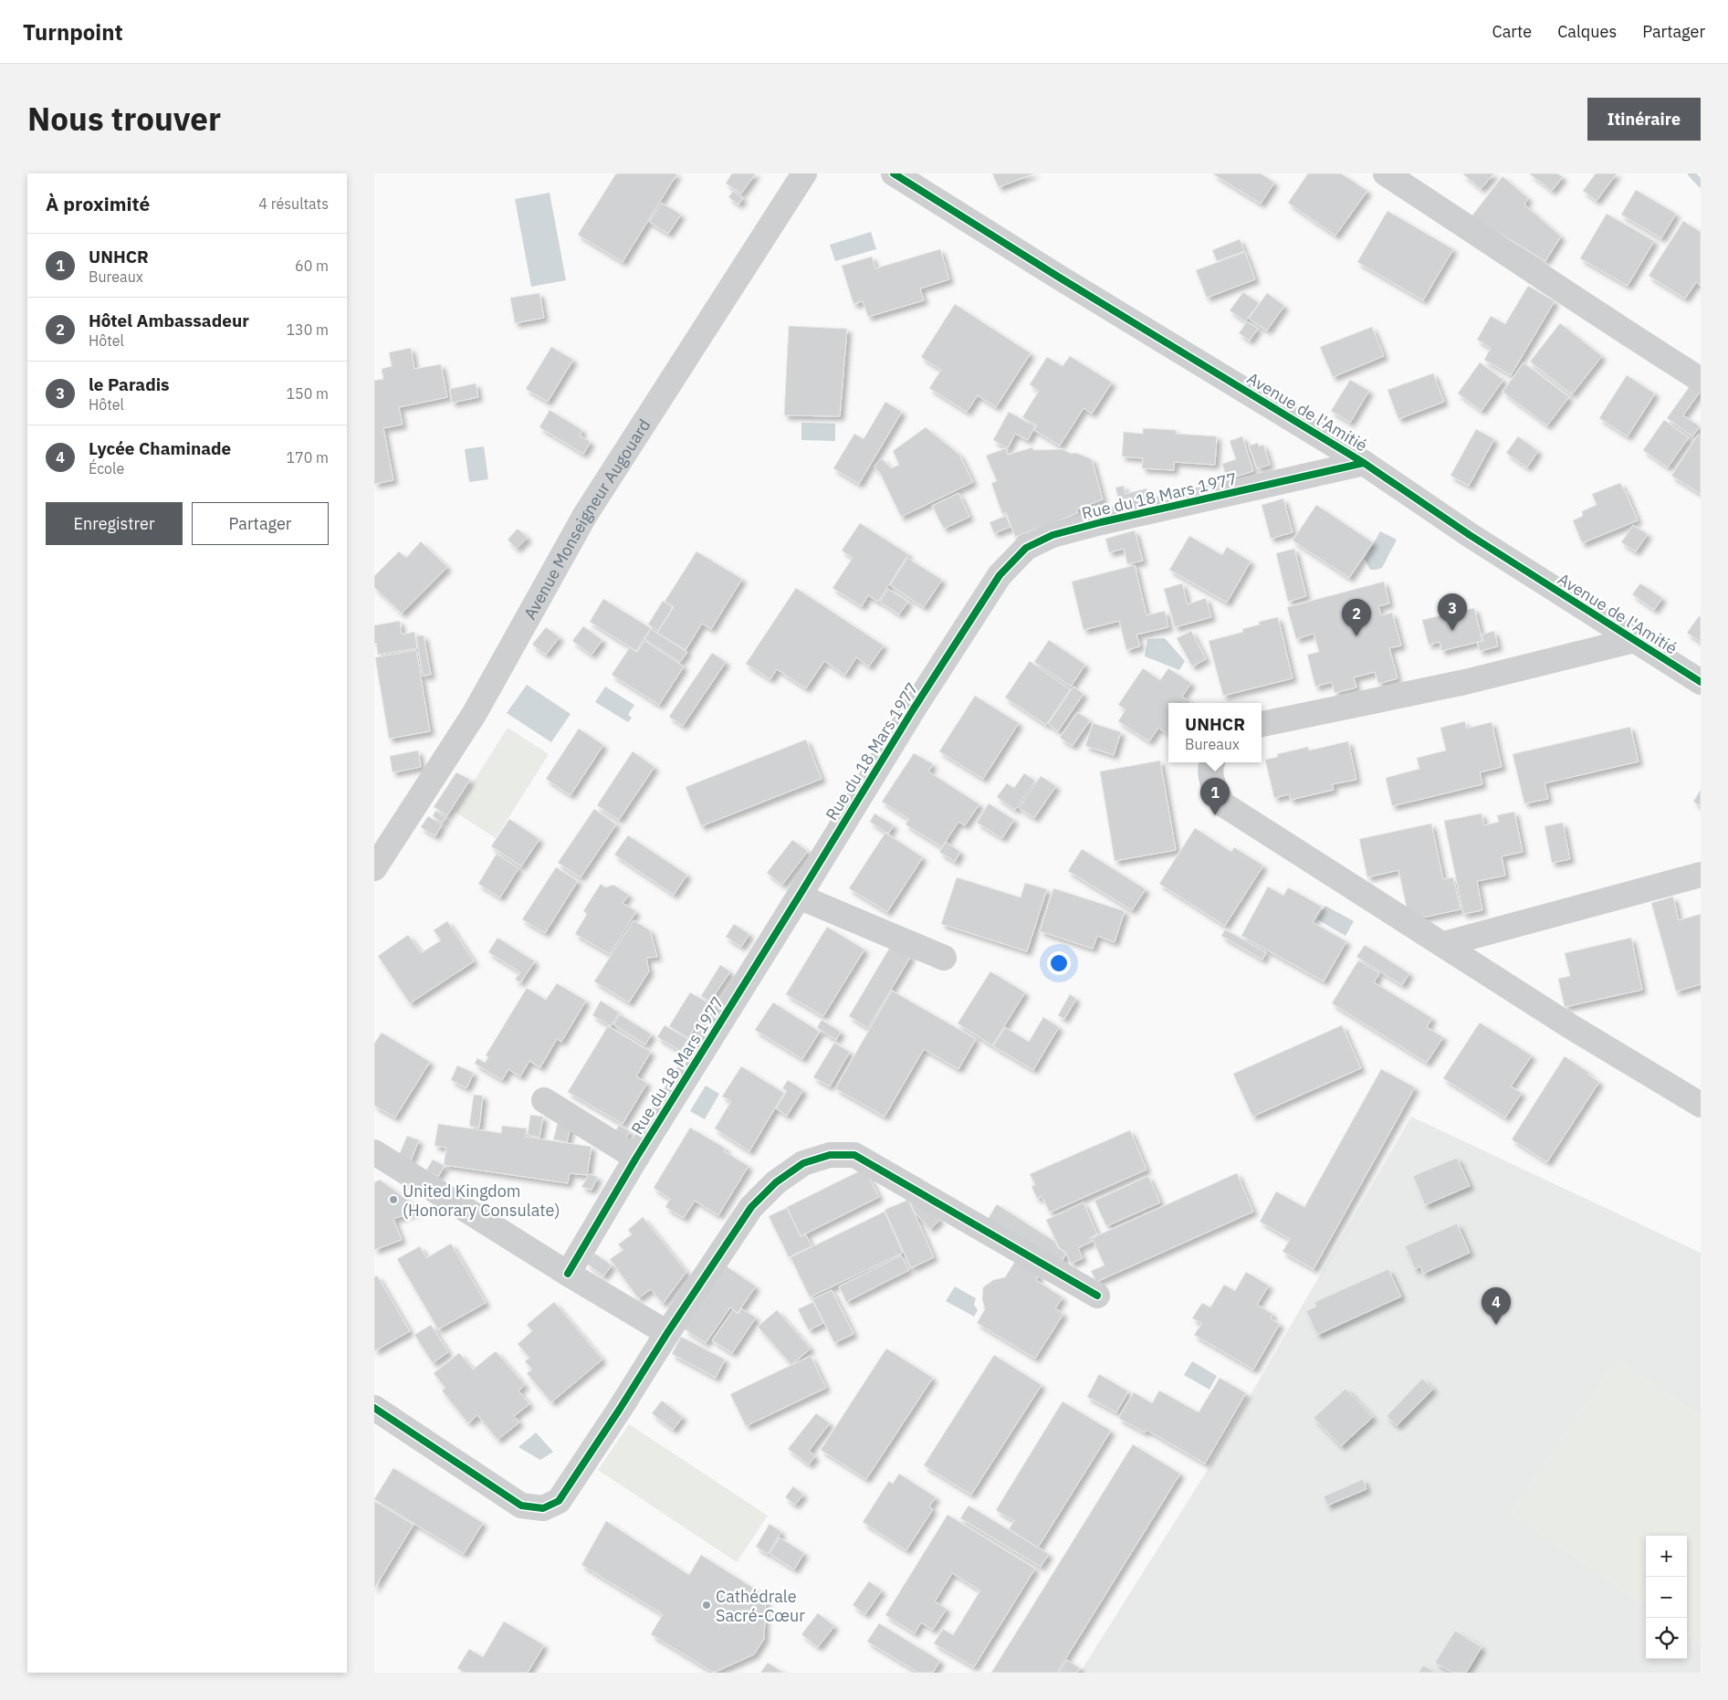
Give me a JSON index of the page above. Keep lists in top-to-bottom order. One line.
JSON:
{"streets":{"street":["Avenue de l'Amitié","Rue du 18 Mars 1977","Avenue Monseigneur Augouard"]},"crossings":[["Avenue de l'Amitié","Rue du 18 Mars 1977"]],"places":["United Kingdom (Honorary Consulate)","Cathédrale Sacré-Cœur"],"page":{"header":"Turnpoint","nav":["Carte","Calques","Partager"],"title":"Nous trouver","buttons":["Itinéraire",["Enregistrer","Partager"]],"heading":["À proximité","4 résultats"],"list":[{"mark":"1","name":"UNHCR","note":"Bureaux","value":"60 m"},{"mark":"2","name":"Hôtel Ambassadeur","note":"Hôtel","value":"130 m"},{"mark":"3","name":"le Paradis","note":"Hôtel","value":"150 m"},{"mark":"4","name":"Lycée Chaminade","note":"École","value":"170 m"}],"pins":["3","2","1","4"],"popup":["UNHCR","Bureaux"],"map_buttons":["+","−"]}}
